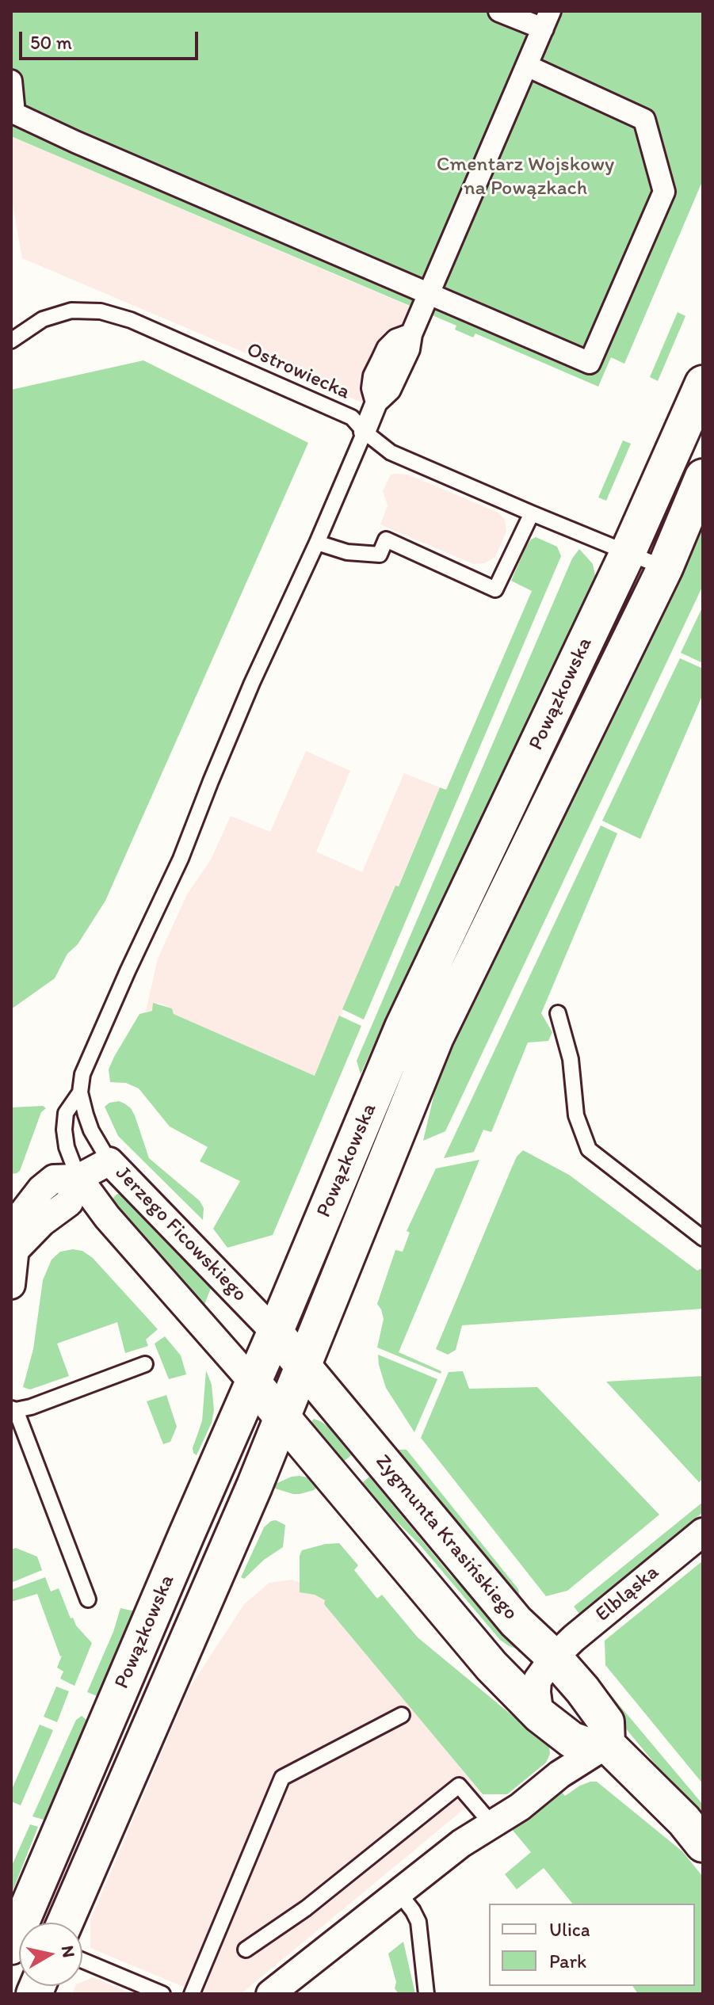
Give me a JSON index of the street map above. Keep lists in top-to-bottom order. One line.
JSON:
{"streets":{"main road":["Powązkowska","Zygmunta Krasińskiego"],"street":["Jerzego Ficowskiego","Elbląska"],"lane":["Ostrowiecka"]},"crossings":[["Ostrowiecka","Powązkowska"],["Powązkowska","Jerzego Ficowskiego"],["Powązkowska","Zygmunta Krasińskiego"],["Jerzego Ficowskiego","Zygmunta Krasińskiego"],["Zygmunta Krasińskiego","Elbląska"]],"parks":["Cmentarz Wojskowy na Powązkach"],"legend":["Ulica","Park"],"scale_bar":"50 m","north":"right"}
